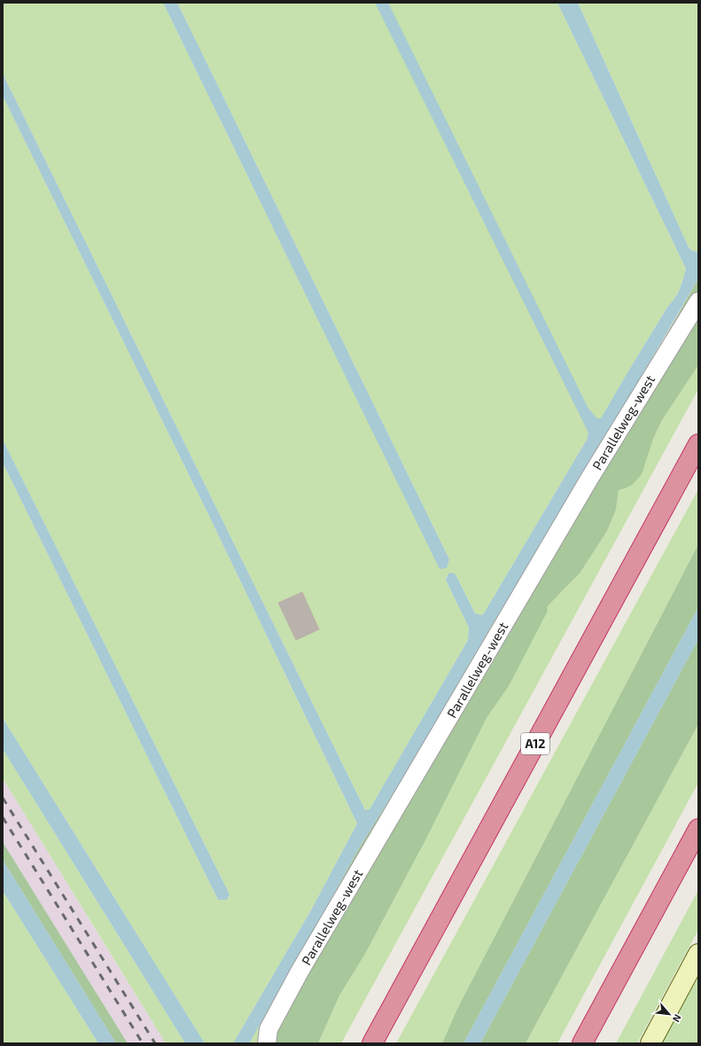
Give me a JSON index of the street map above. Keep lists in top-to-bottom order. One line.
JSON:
{"streets":{"highway":["A12"],"street":["Parallelweg-west"]},"north":"bottom right"}
